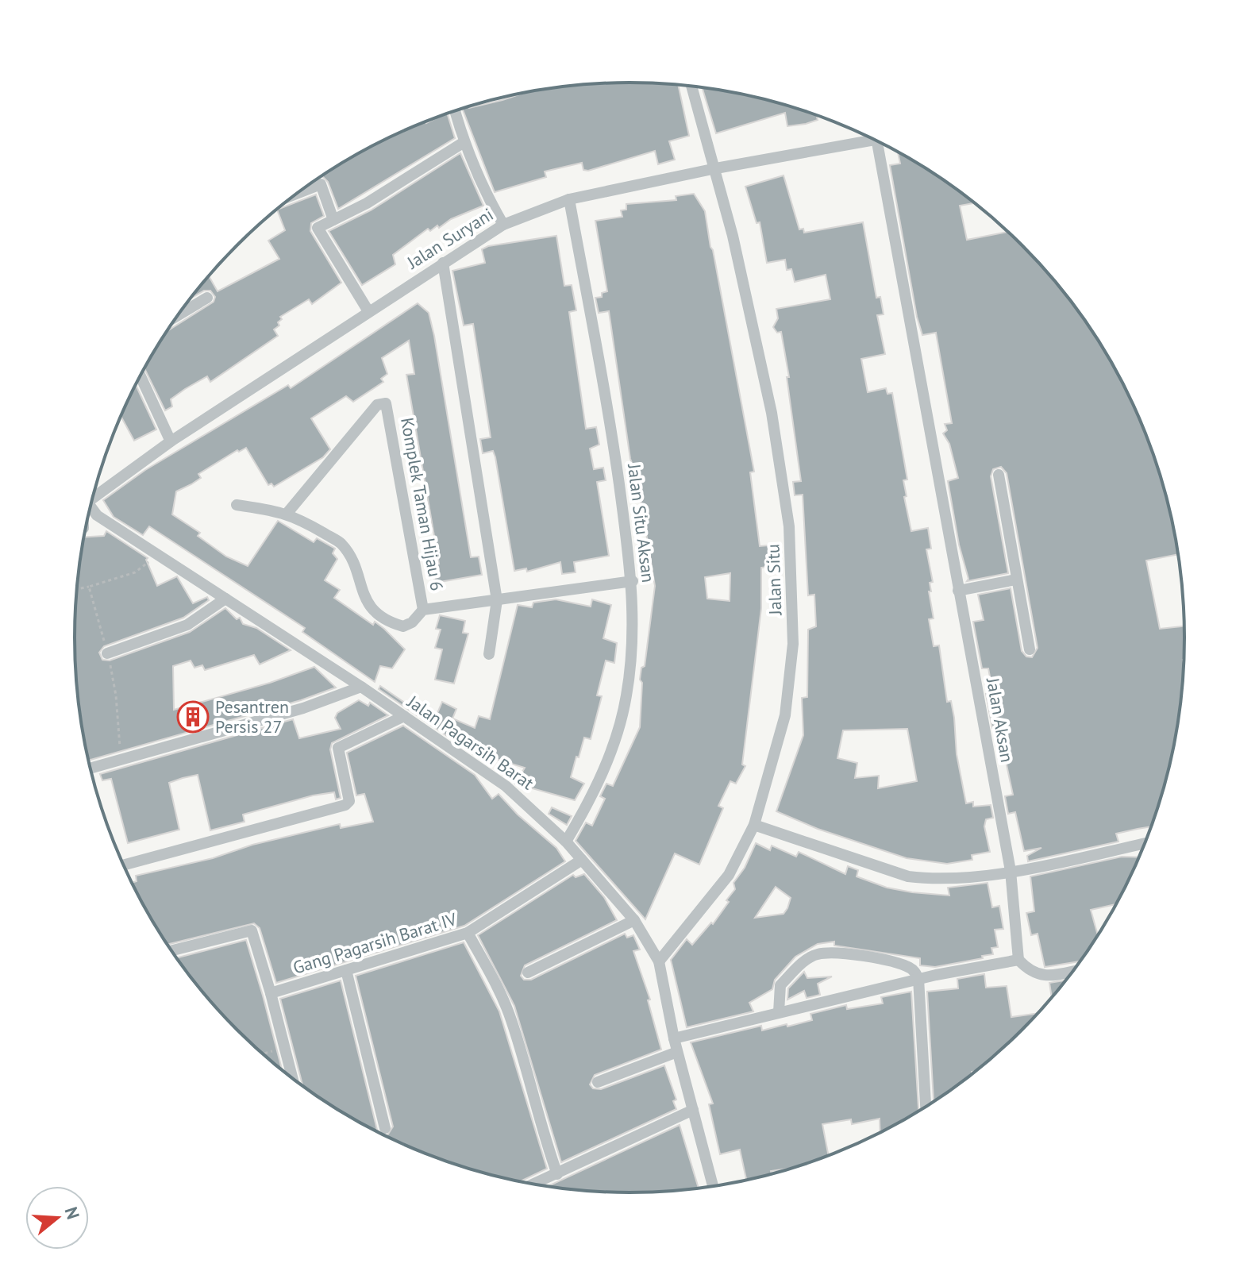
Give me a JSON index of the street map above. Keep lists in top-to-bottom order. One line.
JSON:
{"streets":{"street":["Jalan Suryani","Komplek Taman Hijau 6","Jalan Situ Aksan","Jalan Situ","Jalan Aksan","Jalan Pagarsih Barat","Gang Pagarsih Barat IV"]},"crossings":[["Jalan Suryani","Jalan Situ Aksan"],["Jalan Suryani","Jalan Situ"],["Jalan Situ Aksan","Jalan Pagarsih Barat"],["Jalan Situ","Jalan Pagarsih Barat"],["Jalan Pagarsih Barat","Gang Pagarsih Barat IV"]],"places":{"building":["Pesantren Persis 27"]},"north":"right"}
